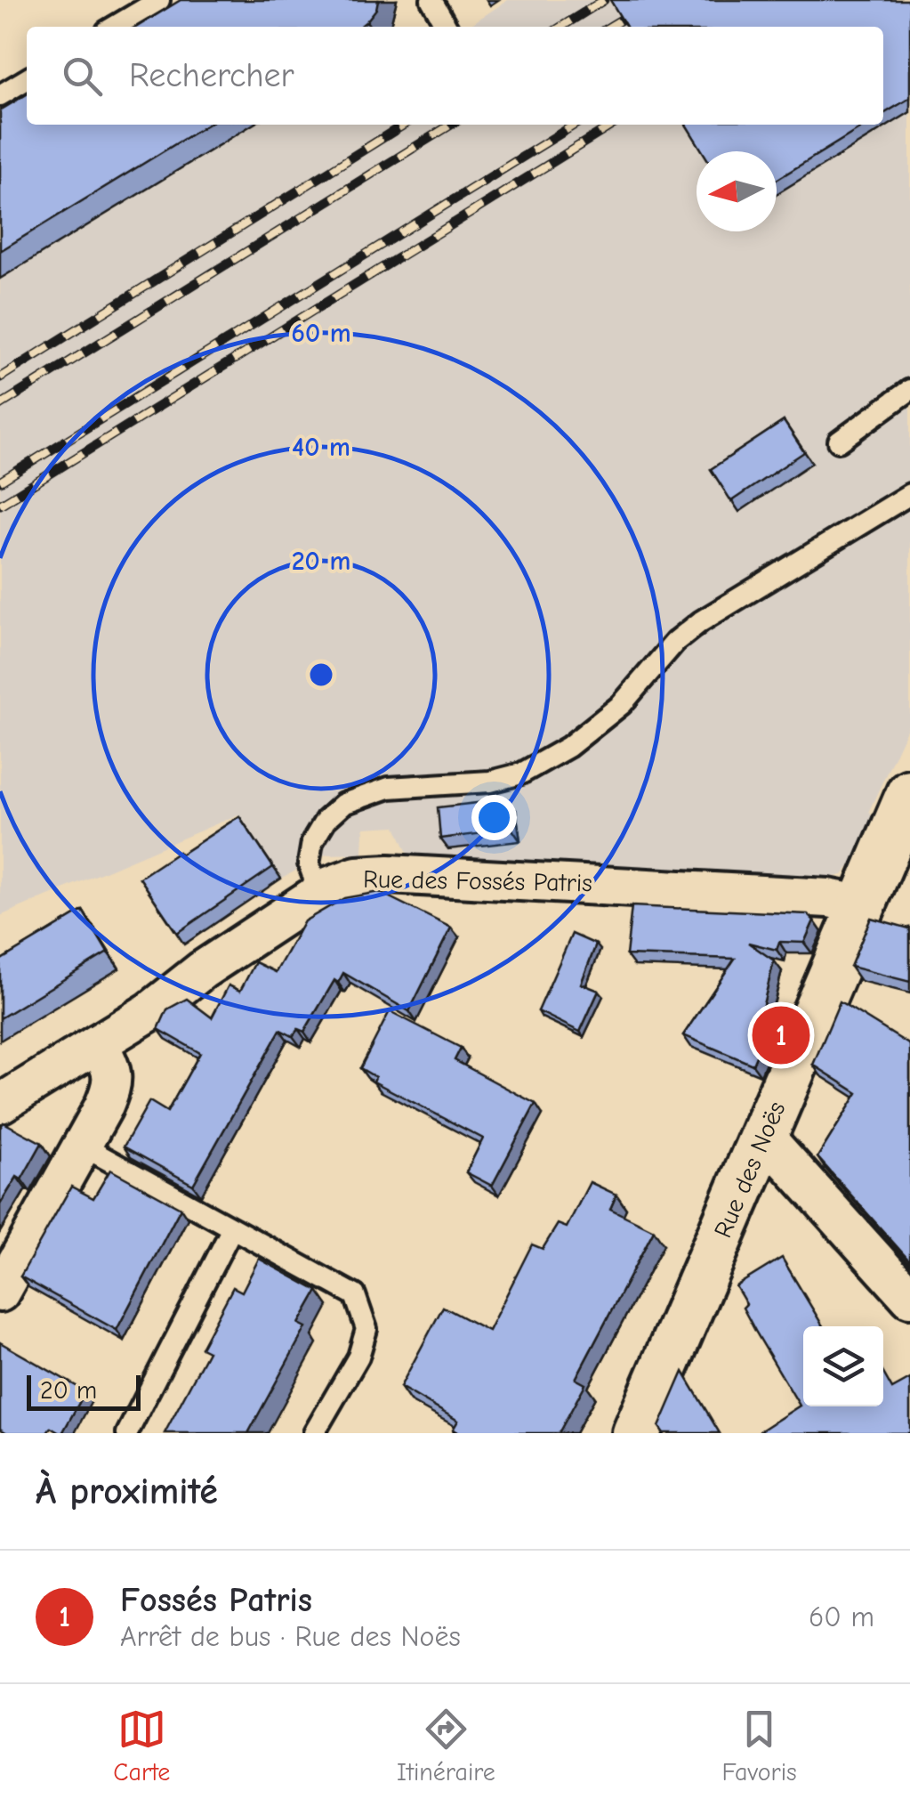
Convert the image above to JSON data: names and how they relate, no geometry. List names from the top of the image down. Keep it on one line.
{"streets":{"street":["Rue des Fossés Patris","Rue des Noës"]},"crossings":[["Rue des Fossés Patris","Rue des Noës"]],"scale_bar":"20 m","north":"left","page":{"search":"Rechercher","pins":"1","scale":"20 m","heading":"À proximité","list":[{"mark":"1","name":"Fossés Patris","note":"Arrêt de bus · Rue des Noës","value":"60 m"}],"nav":["Carte","Itinéraire","Favoris"]},"rings":["60 m","40 m","20 m"]}
